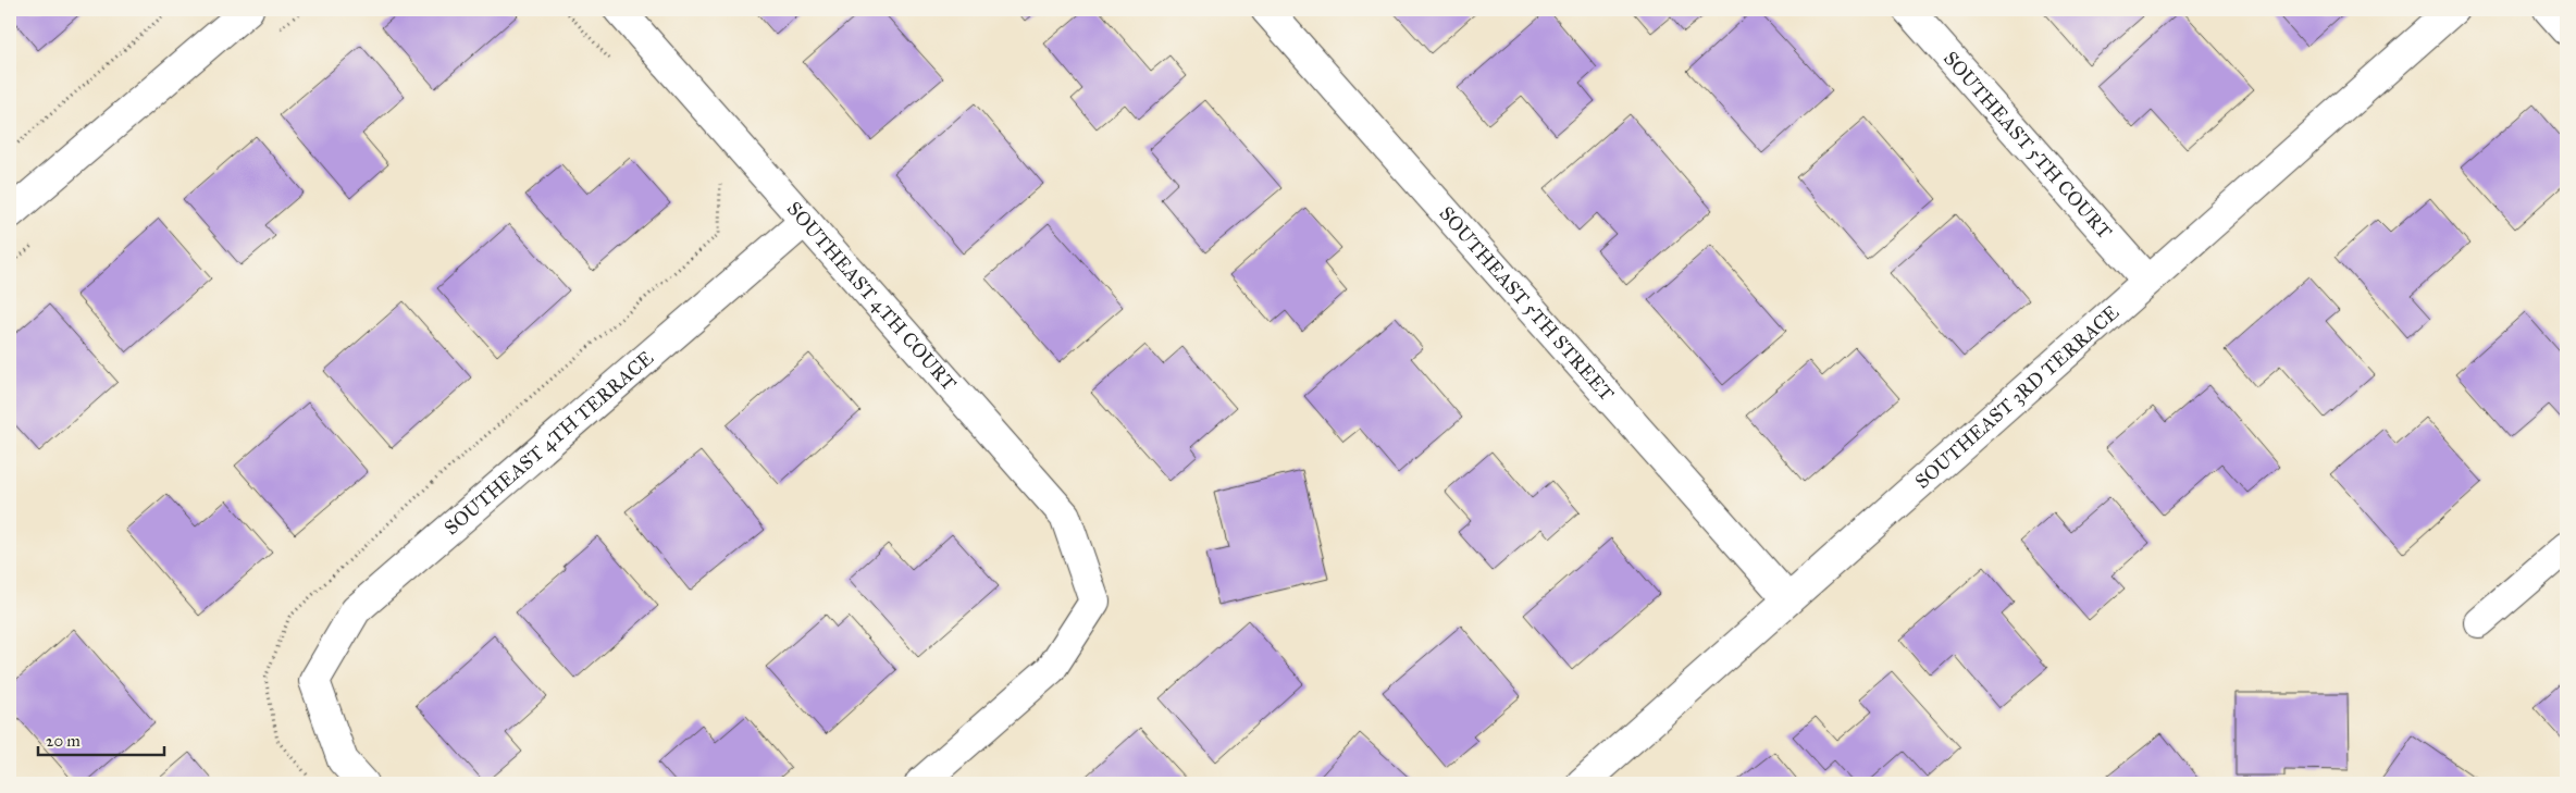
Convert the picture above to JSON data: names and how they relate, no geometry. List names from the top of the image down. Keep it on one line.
{"streets":{"street":["SOUTHEAST 5TH COURT","SOUTHEAST 4TH COURT","SOUTHEAST 5TH STREET","SOUTHEAST 3RD TERRACE","SOUTHEAST 4TH TERRACE"]},"crossings":[["SOUTHEAST 5TH COURT","SOUTHEAST 3RD TERRACE"],["SOUTHEAST 4TH COURT","SOUTHEAST 4TH TERRACE"],["SOUTHEAST 5TH STREET","SOUTHEAST 3RD TERRACE"]],"scale_bar":"20 m"}
